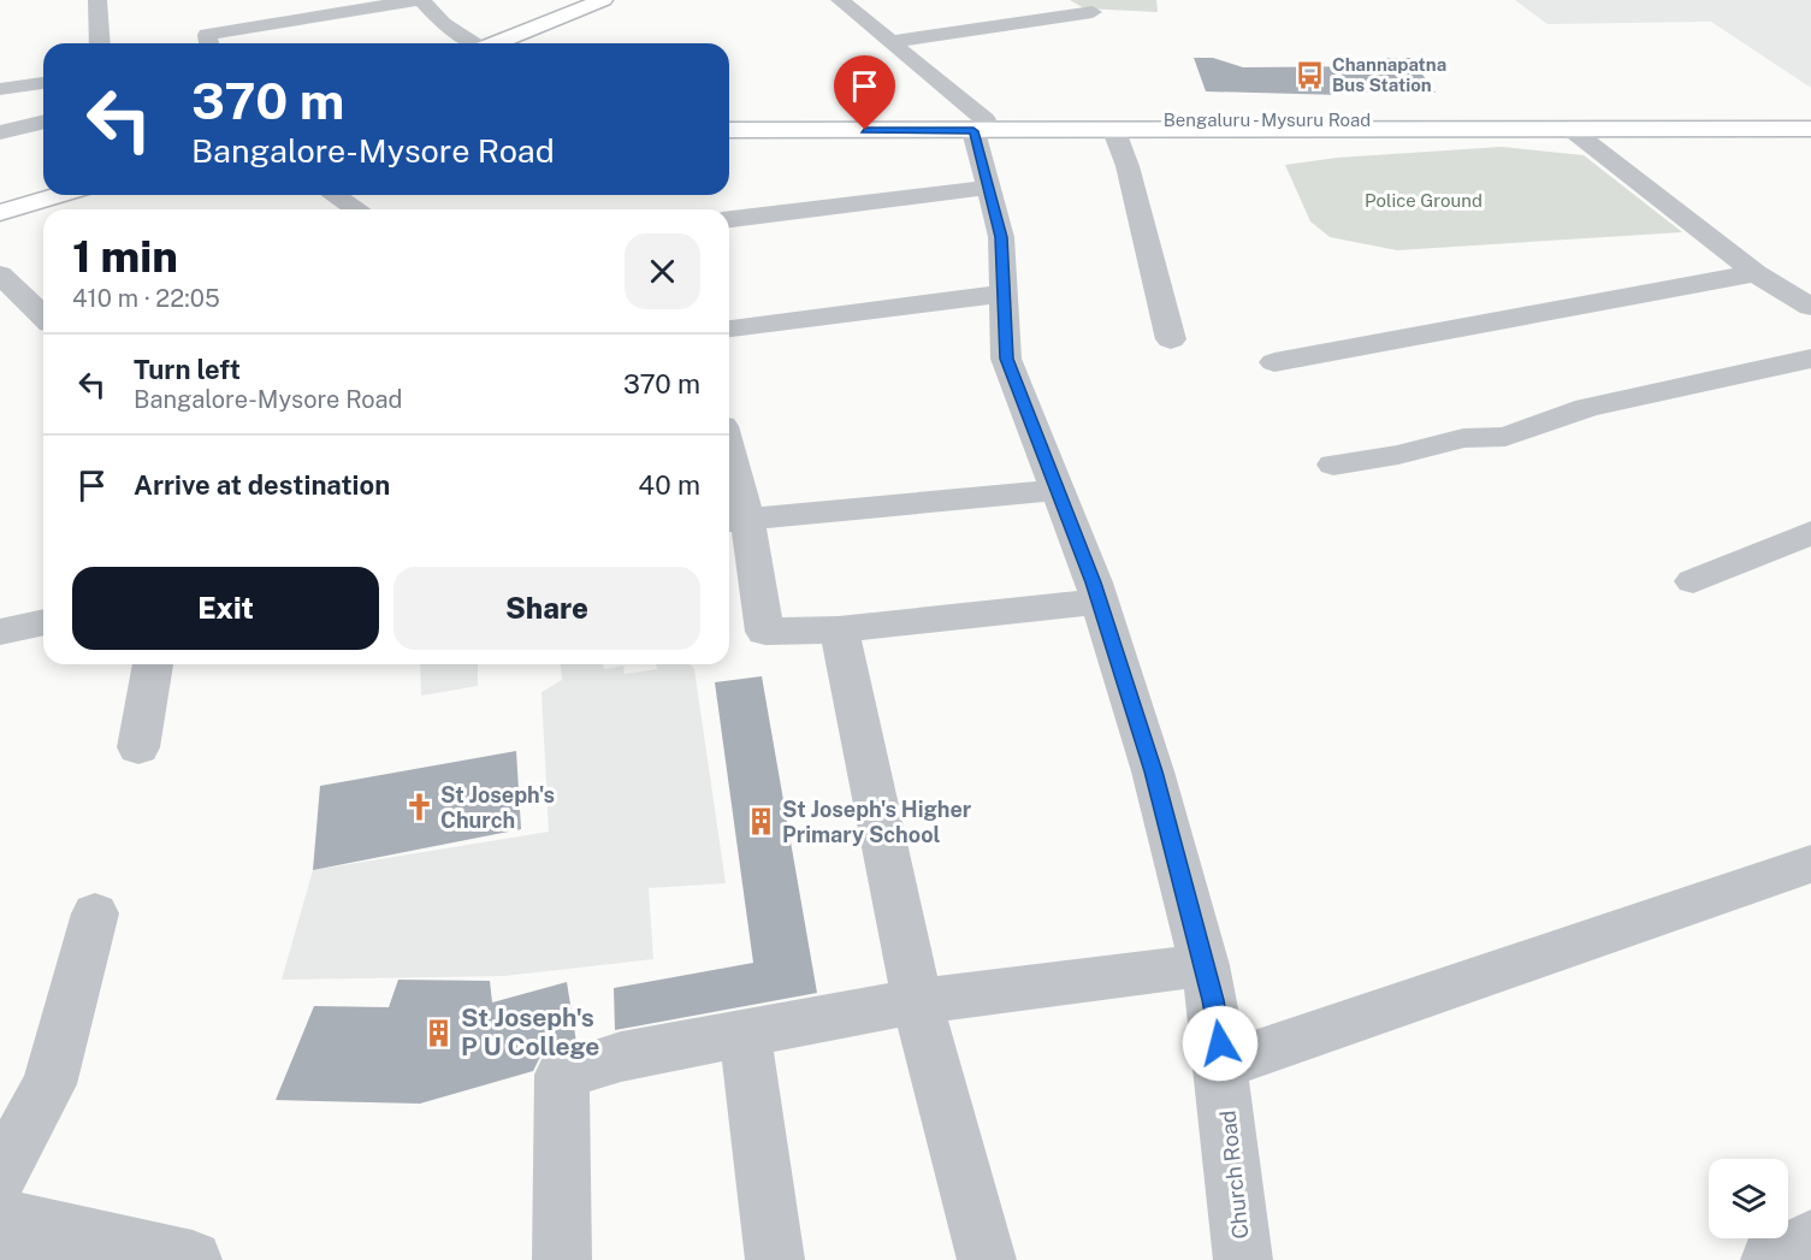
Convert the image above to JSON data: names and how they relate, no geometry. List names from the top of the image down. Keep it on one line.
{"streets":{"main road":["Bengaluru - Mysuru Road"],"street":["Church Road"]},"crossings":[["Bengaluru - Mysuru Road","Church Road"]],"parks":["Police Ground"],"places":{"bus stop":["Channapatna Bus Station"],"church":["St Joseph's Church"],"building":["St Joseph's Higher Primary School","St Joseph's P U College"]},"page":{"turn":["370 m","Bangalore-Mysore Road"],"heading":["1 min","410 m · 22:05"],"list":[{"name":"Turn left","note":"Bangalore-Mysore Road","value":"370 m"},{"name":"Arrive at destination","value":"40 m"}],"buttons":["Exit","Share"]}}
